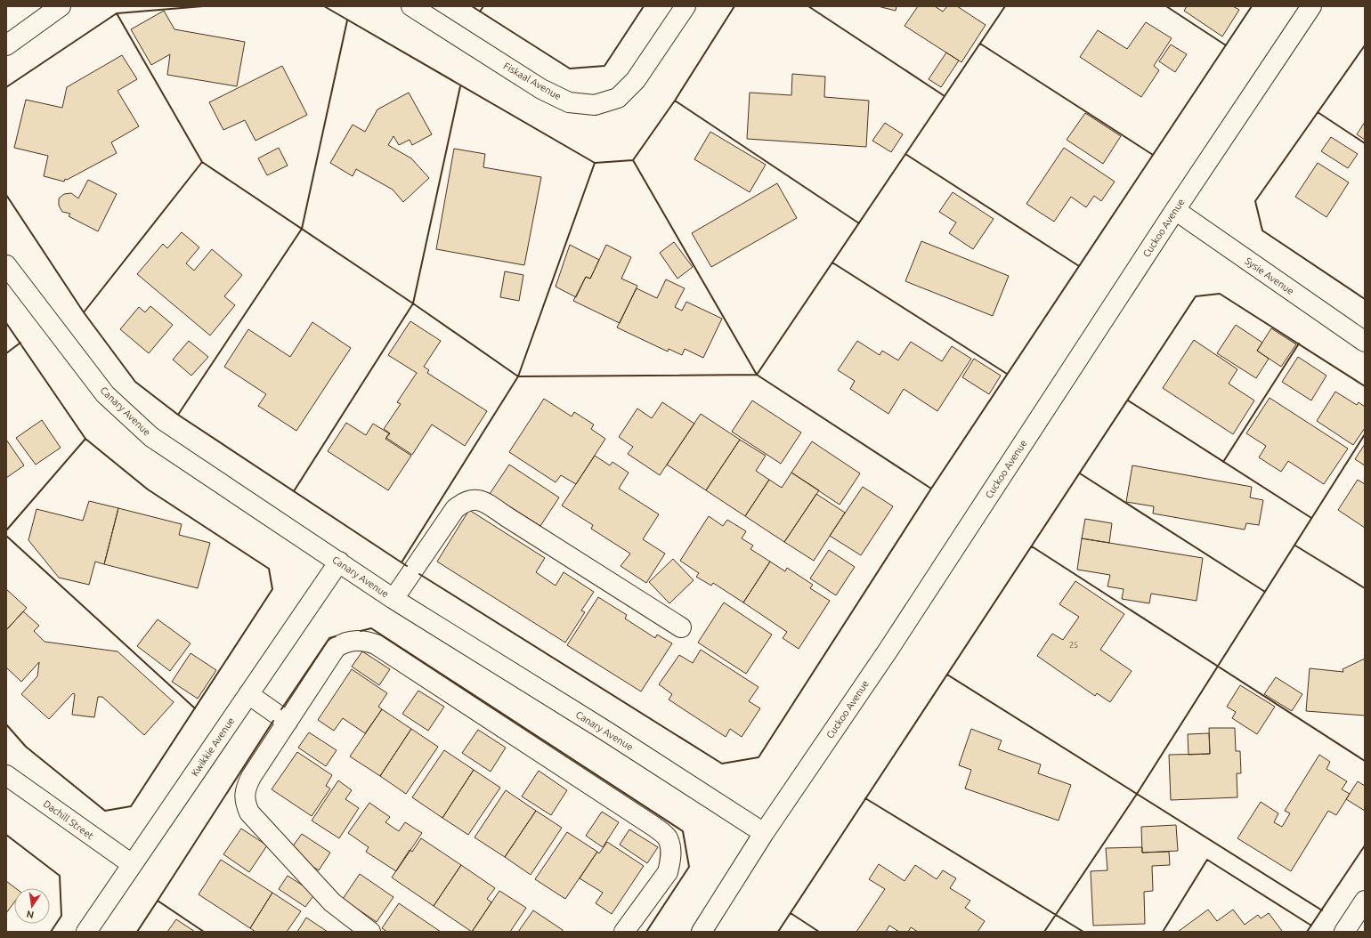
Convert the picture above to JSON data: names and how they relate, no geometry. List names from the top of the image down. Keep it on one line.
{"streets":{"street":["Fiskaal Avenue","Cuckoo Avenue","Sysie Avenue","Canary Avenue","Kwikkie Avenue","Dachill Street"]},"crossings":[["Cuckoo Avenue","Sysie Avenue"],["Cuckoo Avenue","Canary Avenue"],["Canary Avenue","Kwikkie Avenue"],["Kwikkie Avenue","Dachill Street"]],"house_numbers":["25"],"north":"bottom"}
